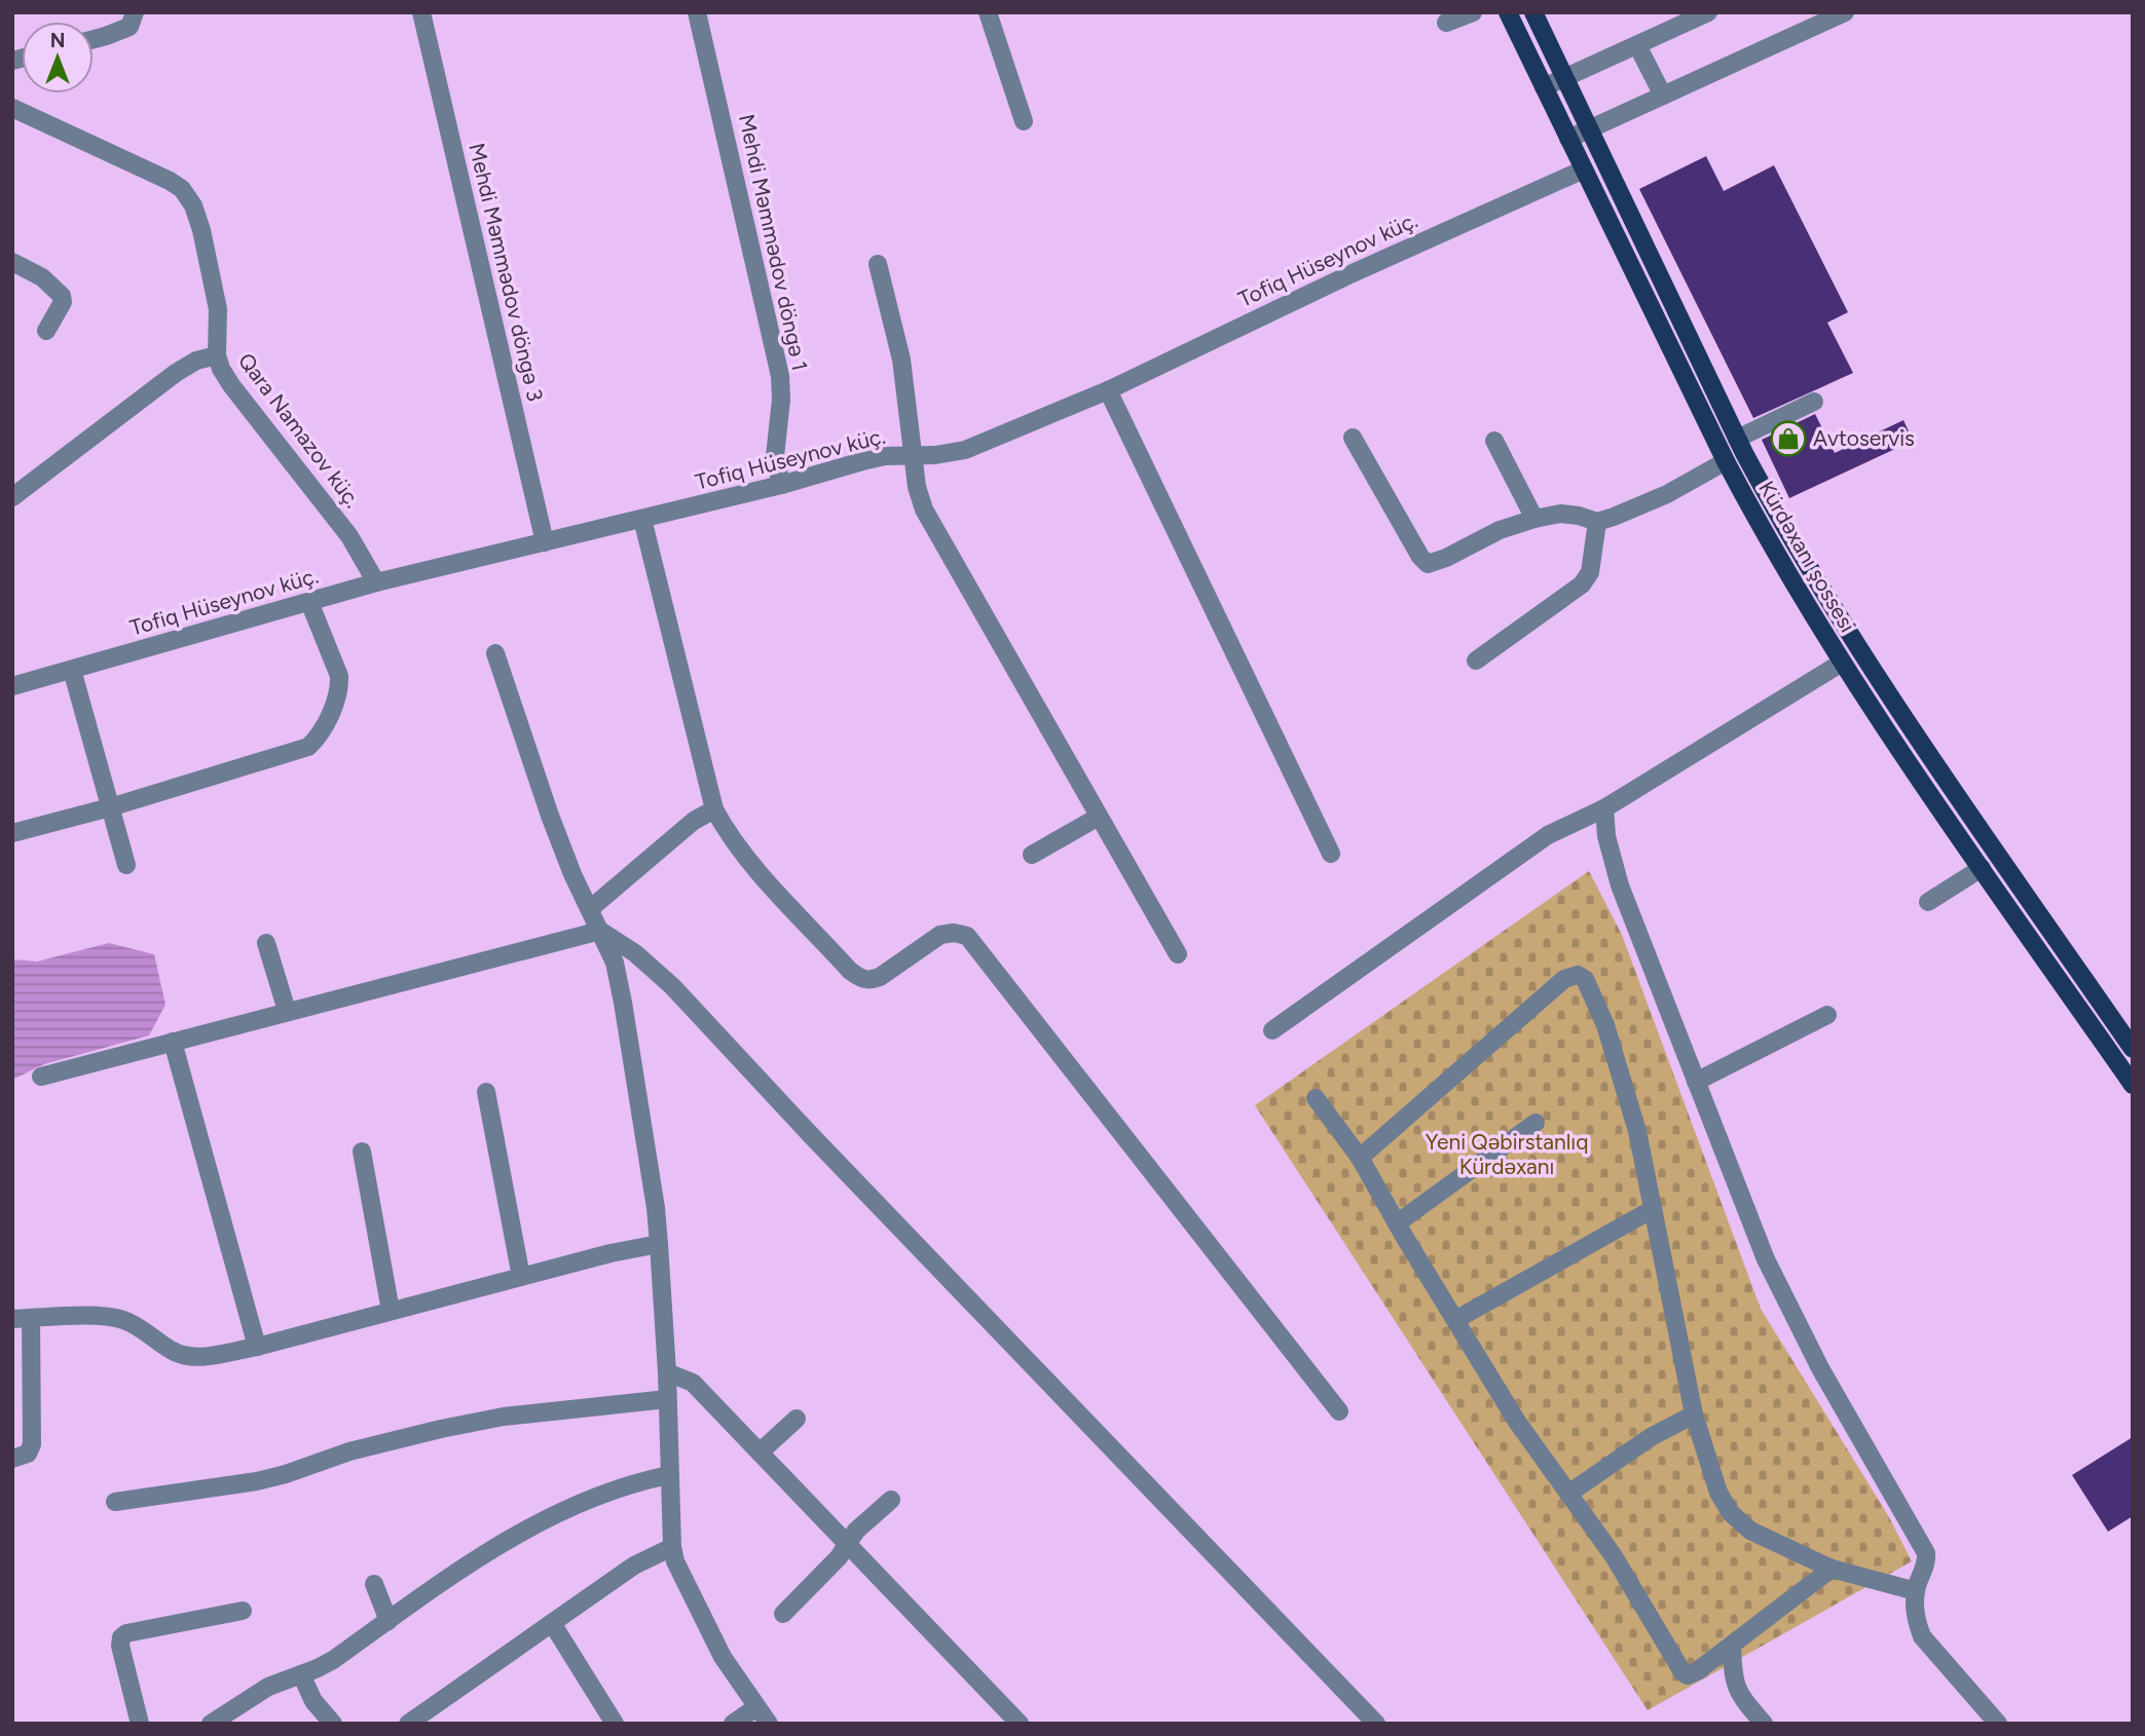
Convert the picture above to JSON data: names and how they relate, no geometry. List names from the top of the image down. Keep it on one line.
{"streets":{"main road":["Kürdəxanı şossesi"],"street":["Mehdi Məmmədov döngə 1","Tofiq Hüseynov küç.","Mehdi Məmmədov döngə 3","Qara Namazov küç."]},"crossings":[["Mehdi Məmmədov döngə 1","Tofiq Hüseynov küç."],["Tofiq Hüseynov küç.","Mehdi Məmmədov döngə 3"],["Tofiq Hüseynov küç.","Qara Namazov küç."],["Tofiq Hüseynov küç.","Kürdəxanı şossesi"]],"parks":["Yeni Qəbirstanlıq Kürdəxanı"],"places":{"shop":["Avtoservis"]},"north":"top"}
